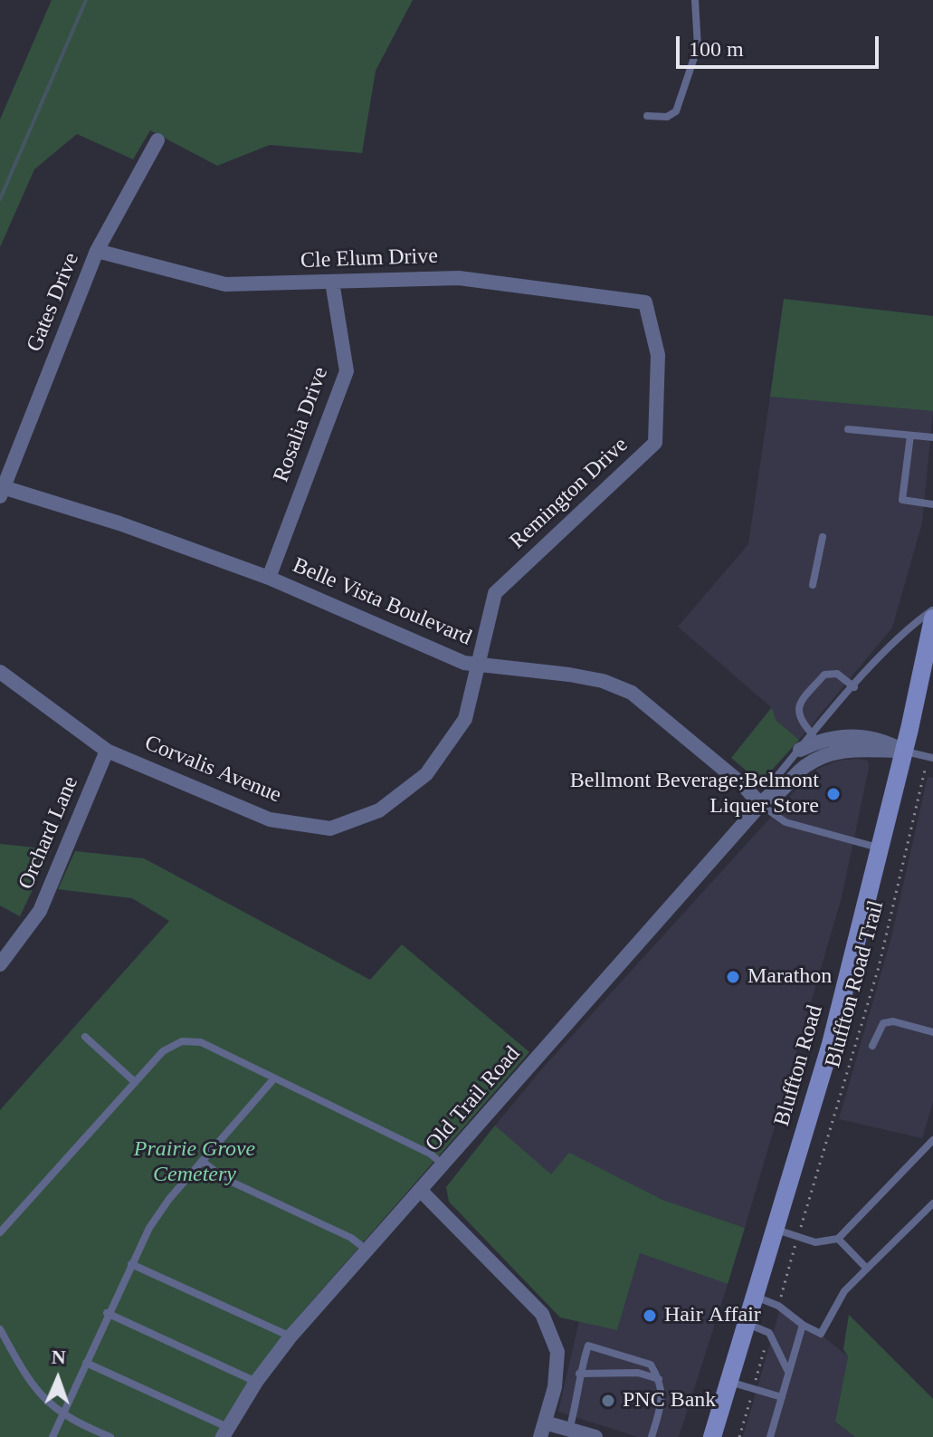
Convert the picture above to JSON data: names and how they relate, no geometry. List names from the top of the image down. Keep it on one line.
{"streets":{"main road":["Bluffton Road"],"street":["Cle Elum Drive","Gates Drive","Rosalia Drive","Remington Drive","Belle Vista Boulevard","Corvalis Avenue","Orchard Lane","Old Trail Road"],"path":["Bluffton Road Trail"]},"crossings":[["Cle Elum Drive","Gates Drive"],["Cle Elum Drive","Rosalia Drive"],["Cle Elum Drive","Remington Drive"],["Gates Drive","Belle Vista Boulevard"],["Rosalia Drive","Belle Vista Boulevard"],["Remington Drive","Belle Vista Boulevard"],["Remington Drive","Corvalis Avenue"],["Belle Vista Boulevard","Corvalis Avenue"],["Belle Vista Boulevard","Old Trail Road"],["Corvalis Avenue","Orchard Lane"],["Bluffton Road","Old Trail Road"]],"parks":["Prairie Grove Cemetery"],"places":["Bellmont Beverage;Belmont Liquer Store","Marathon","Hair Affair","PNC Bank"],"scale_bar":"100 m","north":"top"}
